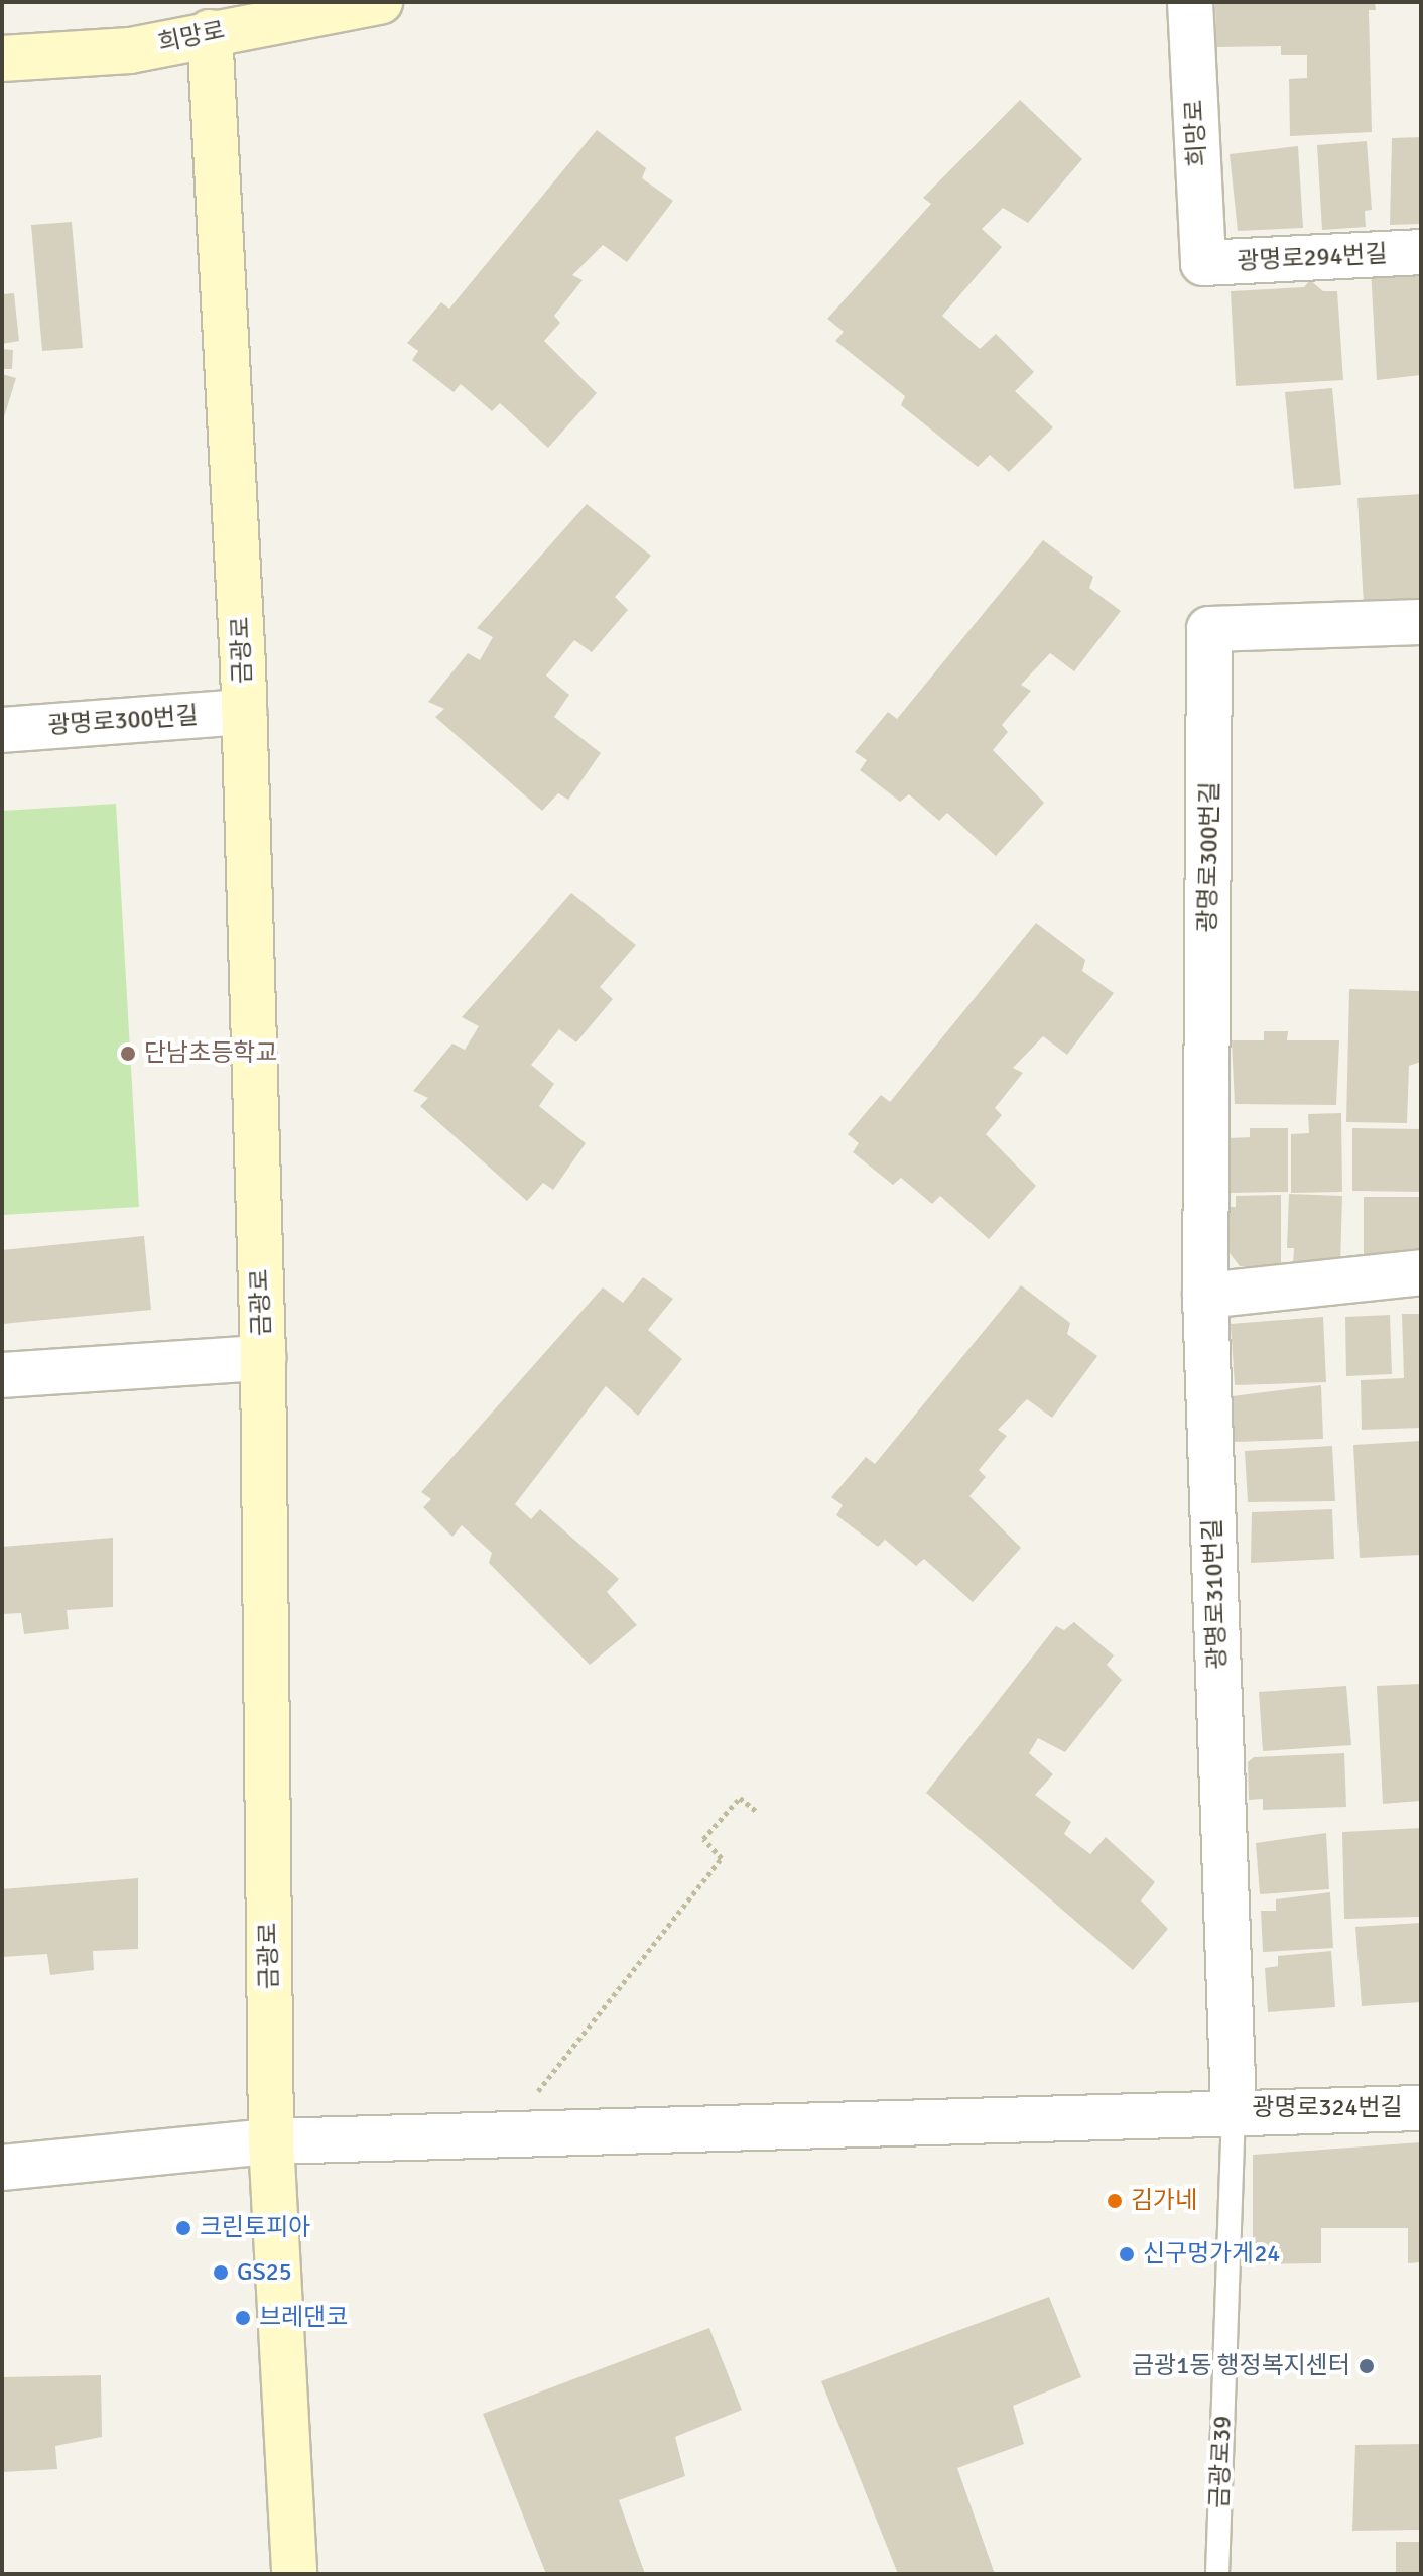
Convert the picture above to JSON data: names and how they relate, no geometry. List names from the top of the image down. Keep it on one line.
{"streets":{"street":["희망로","광명로294번길","금광로","광명로300번길","광명로310번길","광명로324번길"],"lane":["금광로39"]},"crossings":[["희망로","광명로294번길"],["희망로","금광로"],["금광로","광명로300번길"],["금광로","광명로324번길"],["광명로300번길","광명로310번길"],["광명로310번길","광명로324번길"],["광명로310번길","금광로39"],["광명로324번길","금광로39"]],"places":["단남초등학교","김가네","크린토피아","신구멍가게24","GS25","브레댄코","금광1동 행정복지센터"]}
